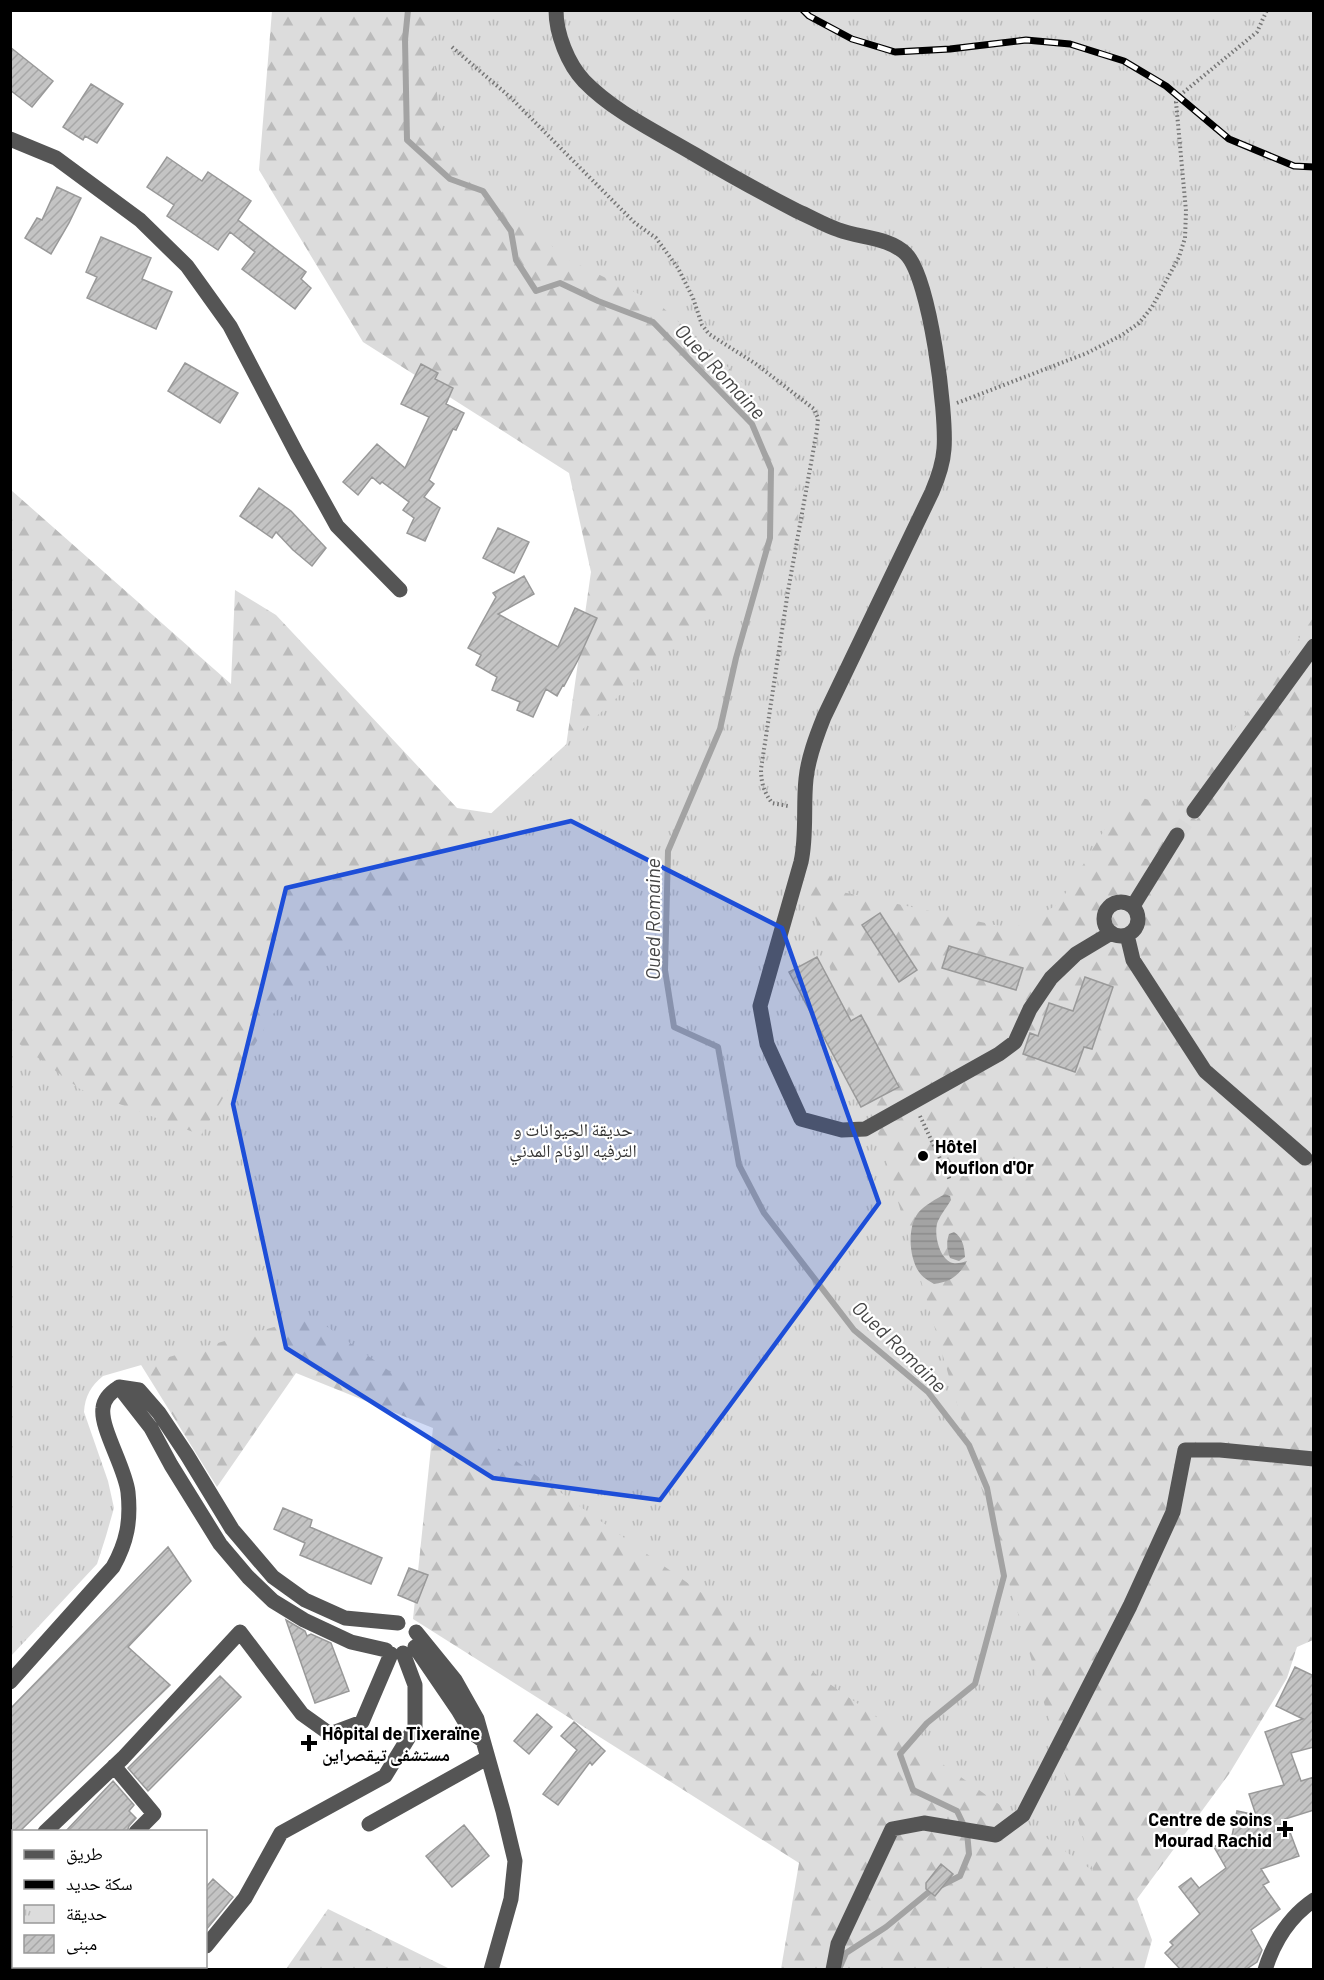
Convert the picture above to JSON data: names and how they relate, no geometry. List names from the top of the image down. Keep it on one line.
{"water":["Oued Romaine"],"parks":["حديقة الحيوانات و الترفيه الوئام المدني"],"places":{"other":["Hôtel Mouflon d'Or"],"health":["Hôpital de Tixeraïne مستشفى تيقصراين","Centre de soins Mourad Rachid"]},"legend":["طريق","سكة حديد","حديقة","مبنى"]}
